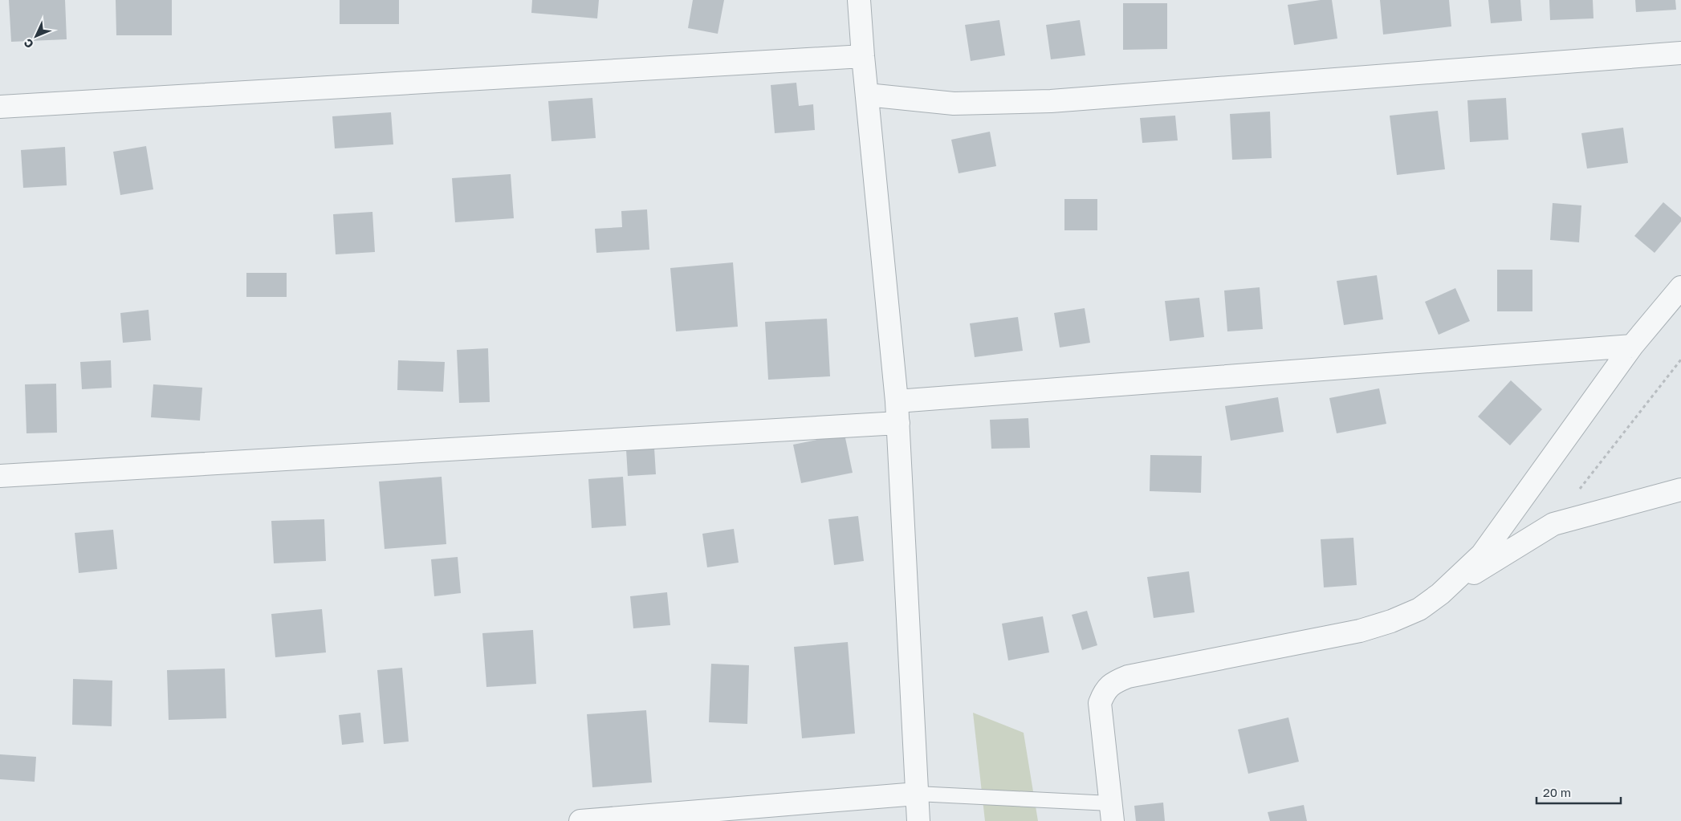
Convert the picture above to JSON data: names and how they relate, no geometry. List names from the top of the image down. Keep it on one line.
{"scale_bar":"20 m","north":"bottom left"}
